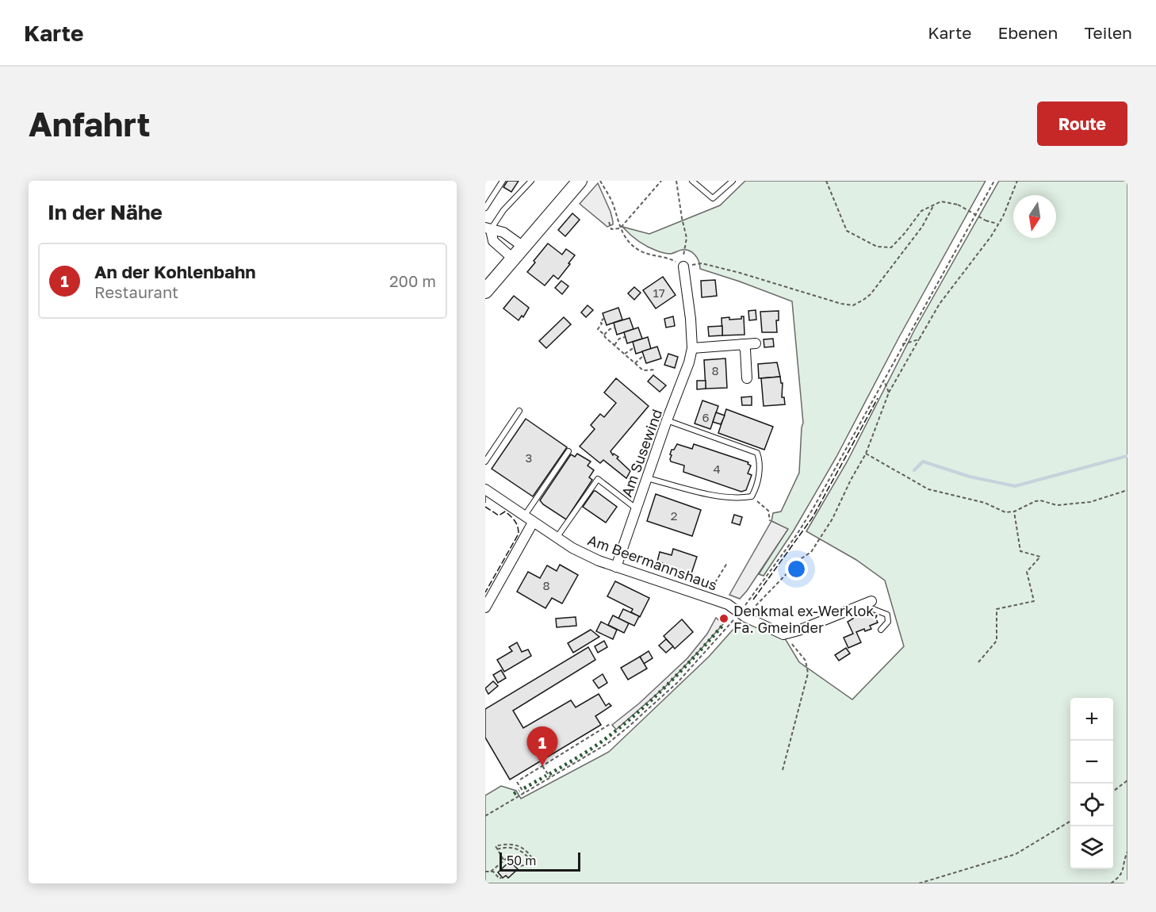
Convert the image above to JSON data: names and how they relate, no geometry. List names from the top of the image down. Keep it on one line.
{"streets":{"street":["Am Susewind","Am Beermannshaus"]},"crossings":[["Am Susewind","Am Beermannshaus"]],"places":["Denkmal ex-Werklok, Fa. Gmeinder"],"house_numbers":["17","8","6","3","4","2","8"],"scale_bar":"50 m","north":"bottom","page":{"header":"Karte","nav":["Karte","Ebenen","Teilen"],"buttons":"Route","title":"Anfahrt","heading":"In der Nähe","list":[{"mark":"1","name":"An der Kohlenbahn","note":"Restaurant","value":"200 m"}],"map_buttons":["+","−"],"pins":"1","scale":"50 m"}}
